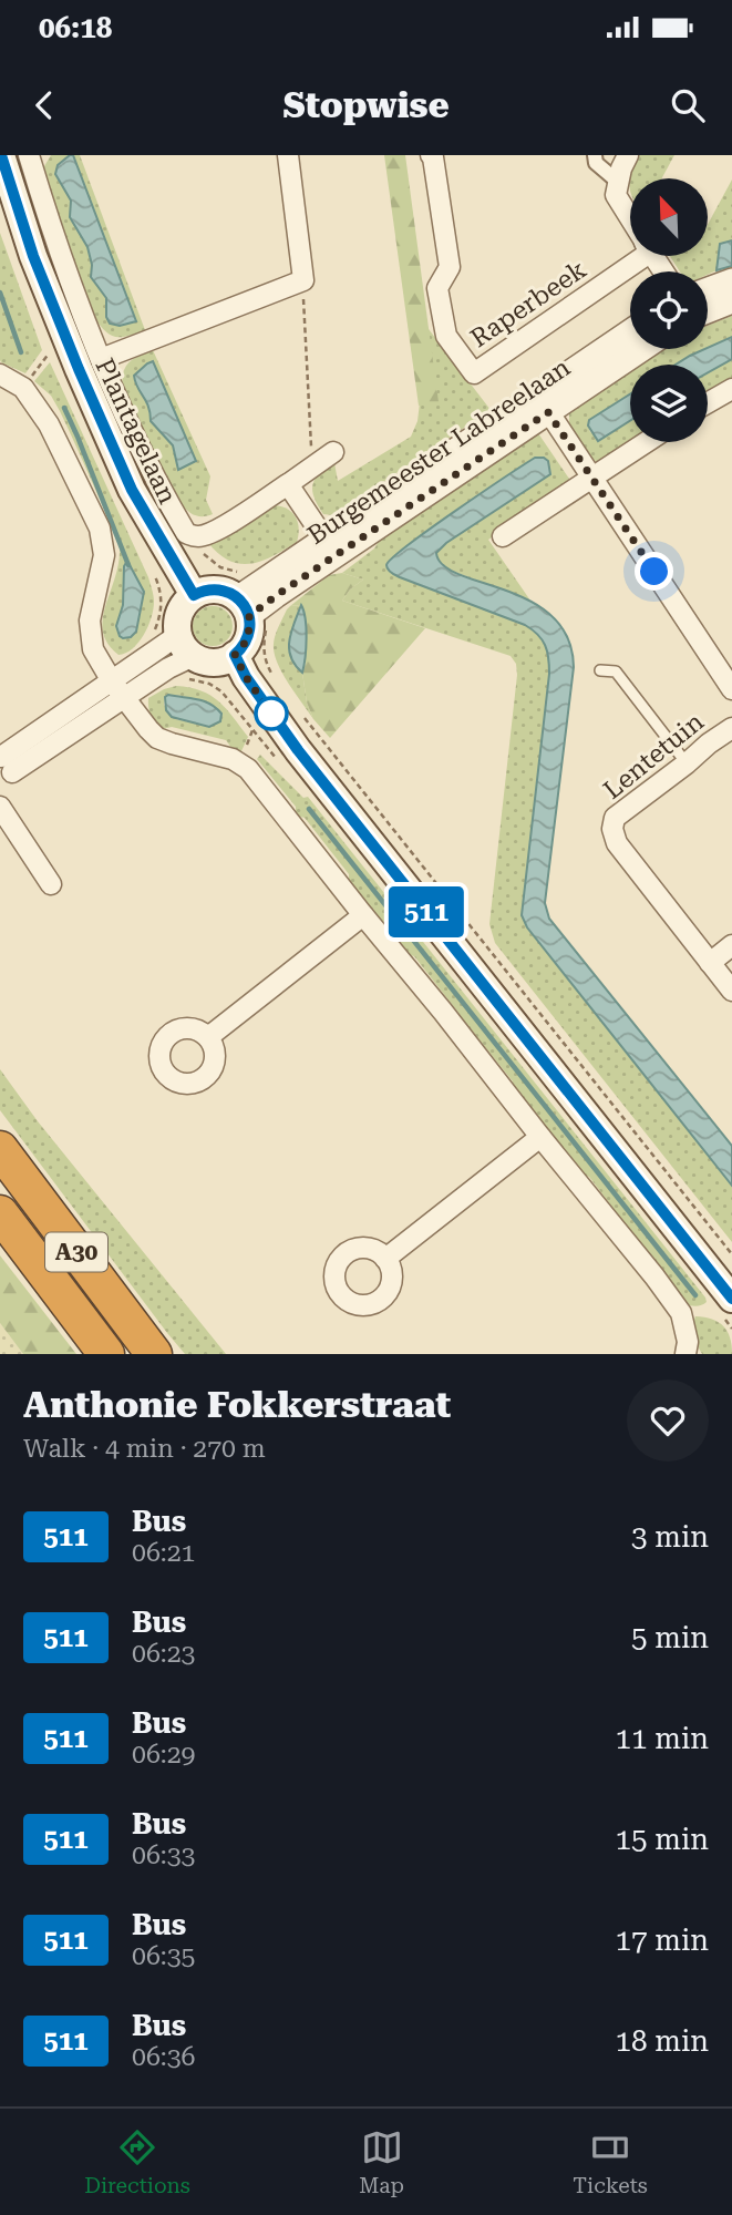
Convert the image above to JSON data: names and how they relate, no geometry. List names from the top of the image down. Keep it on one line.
{"streets":{"highway":["A30"],"main road":["Plantagelaan"],"street":["Raperbeek","Burgemeester Labreelaan","Lentetuin"]},"crossings":[["Plantagelaan","Burgemeester Labreelaan"]],"lines":["bus line 511"],"north":"top left","page":{"status":"06:18","header":"Stopwise","on_map":"511","heading":["Anthonie Fokkerstraat","Walk · 4 min · 270 m"],"list":[{"mark":"511","name":"Bus","note":"06:21","value":"3 min"},{"mark":"511","name":"Bus","note":"06:23","value":"5 min"},{"mark":"511","name":"Bus","note":"06:29","value":"11 min"},{"mark":"511","name":"Bus","note":"06:33","value":"15 min"},{"mark":"511","name":"Bus","note":"06:35","value":"17 min"},{"mark":"511","name":"Bus","note":"06:36","value":"18 min"}],"tabs":["Directions","Map","Tickets"]}}
